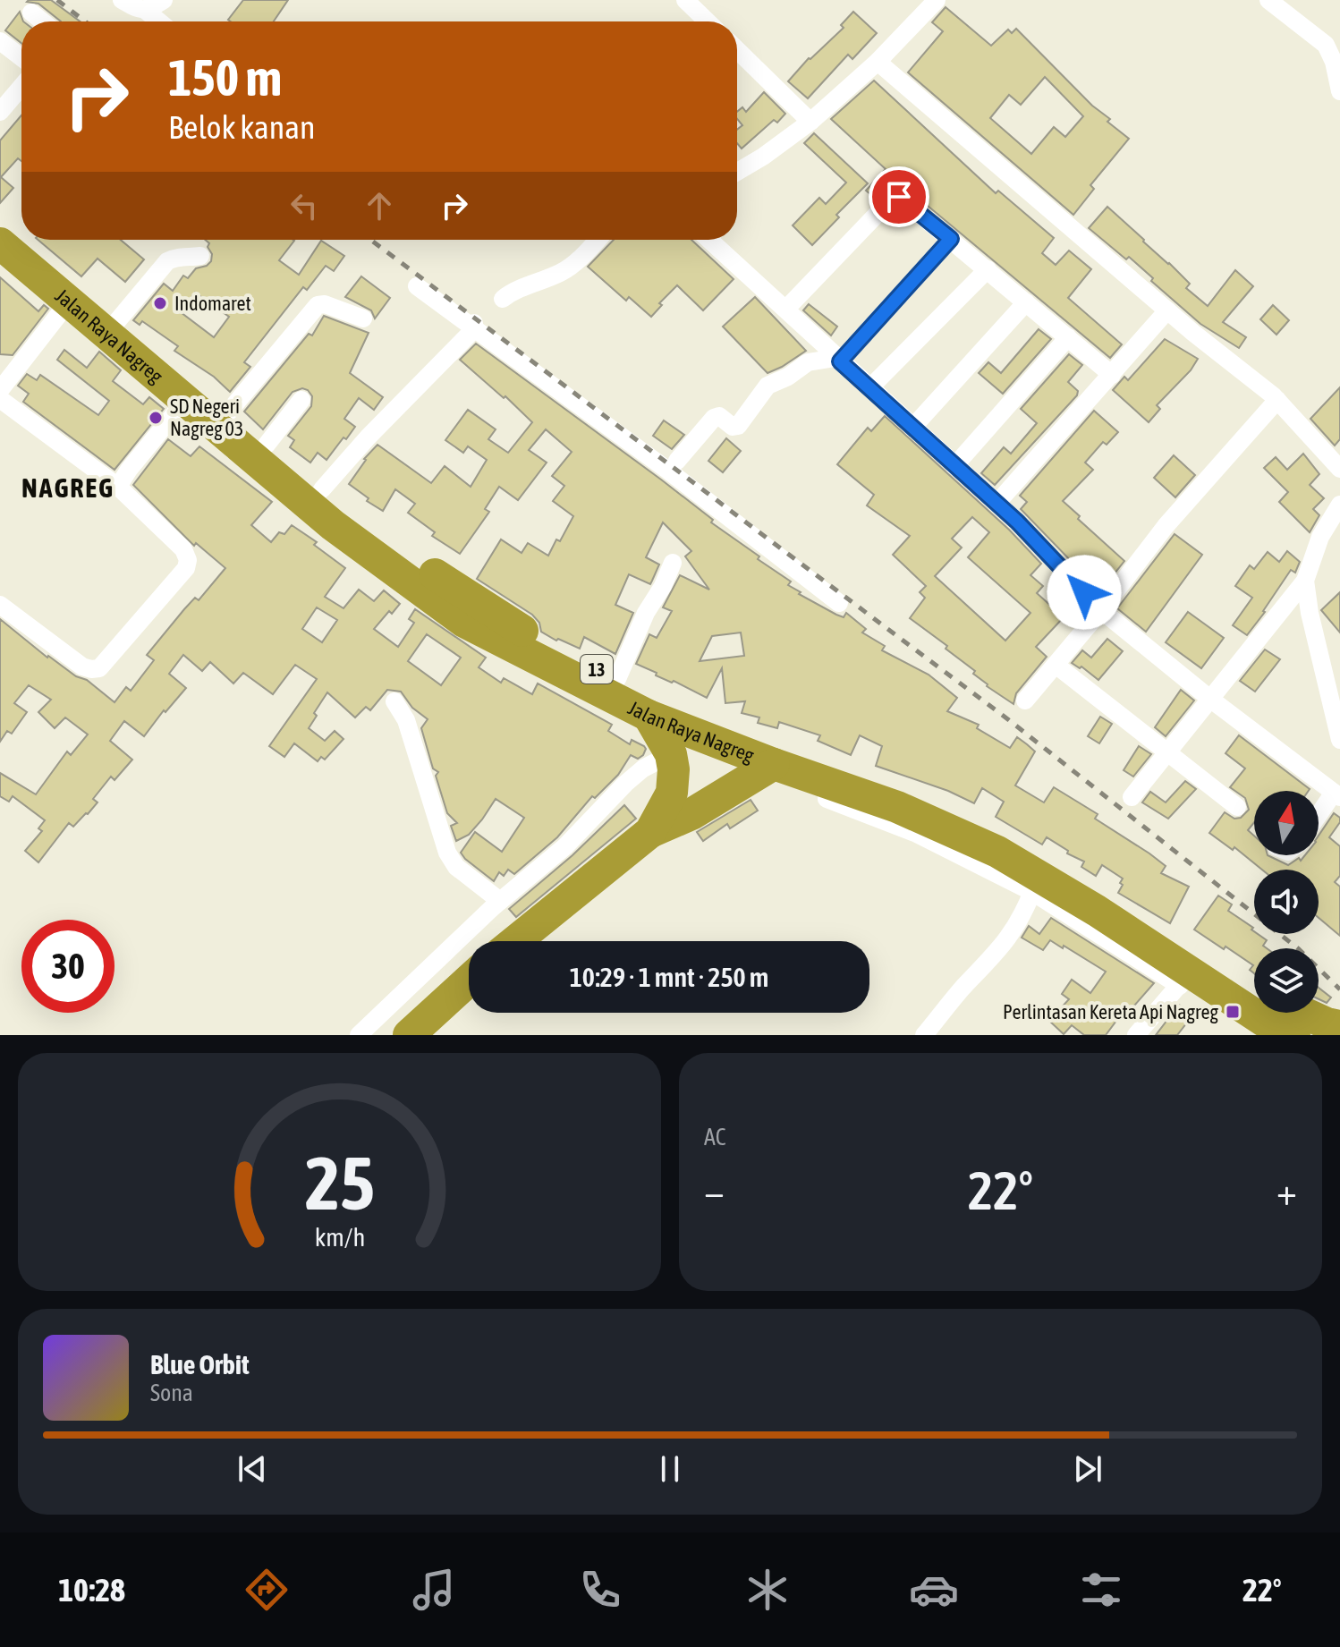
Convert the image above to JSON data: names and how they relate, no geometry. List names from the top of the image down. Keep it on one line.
{"streets":{"highway":["Jalan Raya Nagreg","13"]},"districts":["NAGREG"],"places":{"other":["Indomaret","SD Negeri Nagreg 03"],"transit":["Perlintasan Kereta Api Nagreg"]},"north":"top","page":{"turn":["150 m","Belok kanan"],"limit":"30","trip":"10:29 · 1 mnt · 250 m","tile":"AC","heat":["−","22°","+"],"song":["Blue Orbit","Sona"],"tabs":["10:28","22°"],"gauge":["25","km/h"]}}
